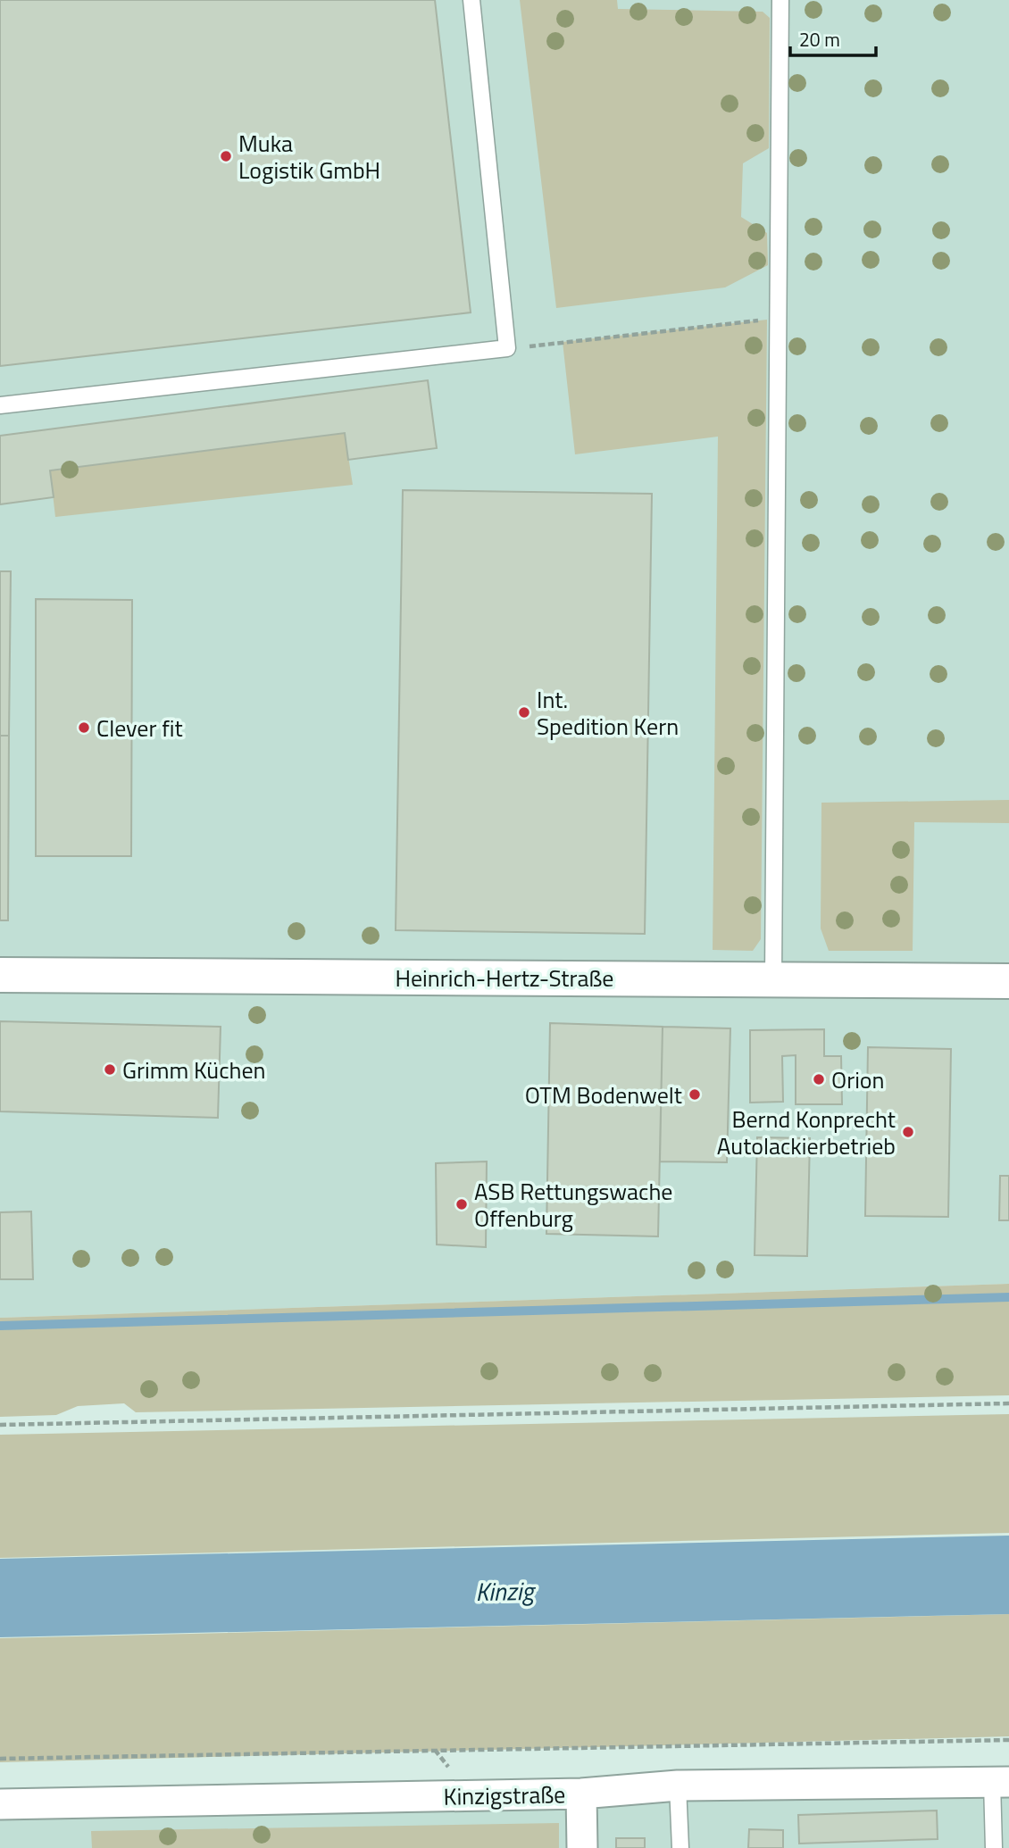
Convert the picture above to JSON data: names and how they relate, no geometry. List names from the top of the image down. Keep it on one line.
{"streets":{"street":["Heinrich-Hertz-Straße","Kinzigstraße"]},"water":["Kinzig"],"places":["Muka Logistik GmbH","Int. Spedition Kern","Clever fit","Grimm Küchen","Orion","OTM Bodenwelt","Bernd Konprecht Autolackierbetrieb","ASB Rettungswache Offenburg"],"scale_bar":"20 m"}
